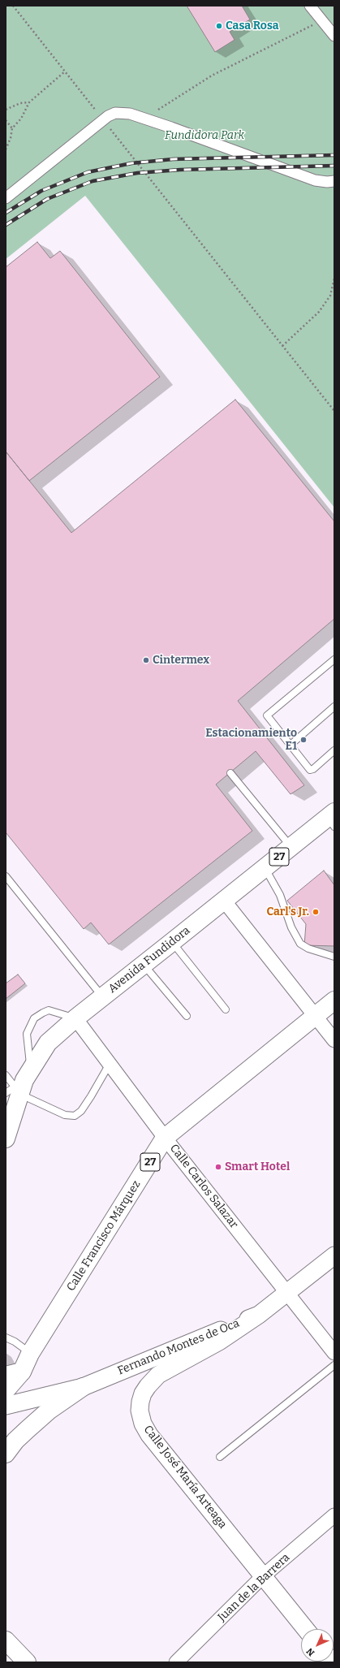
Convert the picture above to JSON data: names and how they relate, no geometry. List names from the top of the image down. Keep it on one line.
{"streets":{"main road":["27","Avenida Fundidora","Calle Francisco Márquez"],"street":["Calle Carlos Salazar","Fernando Montes de Oca","Calle José María Arteaga","Juan de la Barrera"]},"crossings":[["27","Calle Francisco Márquez"],["Avenida Fundidora","Calle Carlos Salazar"],["Calle Carlos Salazar","Calle Francisco Márquez"],["Calle Carlos Salazar","Fernando Montes de Oca"],["Fernando Montes de Oca","Calle José María Arteaga"],["Calle José María Arteaga","Juan de la Barrera"]],"parks":["Fundidora Park"],"places":["Casa Rosa","Cintermex","Estacionamiento E1","Carl's Jr.","Smart Hotel"],"north":"bottom left"}
